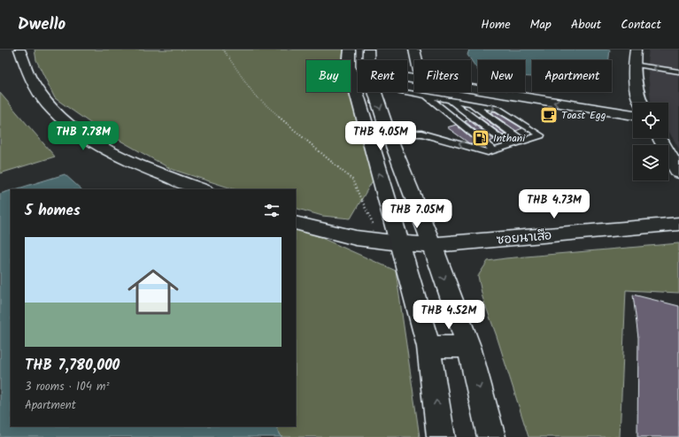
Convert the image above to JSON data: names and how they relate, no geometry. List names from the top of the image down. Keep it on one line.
{"streets":{"street":["ซอยนาเสือ"]},"places":{"cafe":["Toast Egg"],"fuel station":["Inthani"]},"page":{"header":"Dwello","nav":["Home","Map","About","Contact"],"chip":["Buy","Rent","Filters","New","Apartment"],"price":["THB 7.78M","THB 4.05M","THB 4.73M","THB 7.05M","THB 4.52M"],"heading":"5 homes","list":[{"name":"THB 7,780,000","note":"3 rooms · 104 m² · Apartment"}]}}
